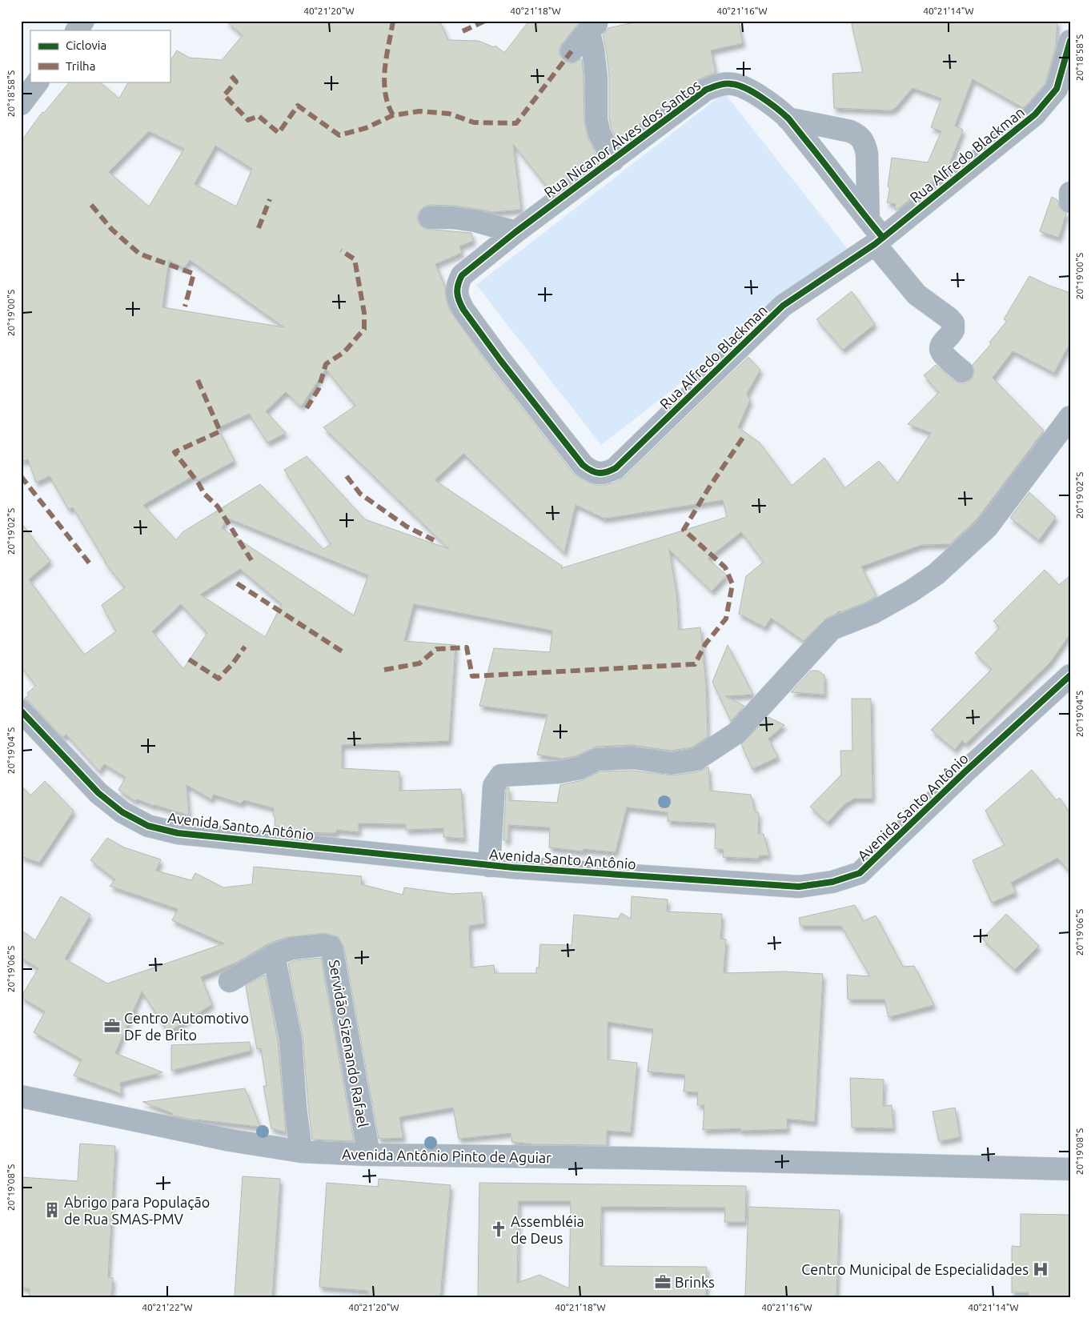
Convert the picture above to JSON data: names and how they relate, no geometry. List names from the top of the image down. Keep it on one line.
{"streets":{"street":["Rua Nicanor Alves dos Santos","Rua Alfredo Blackman","Avenida Santo Antônio","Servidão Sizenando Rafael","Avenida Antônio Pinto de Aguiar"]},"crossings":[["Rua Nicanor Alves dos Santos","Rua Alfredo Blackman"],["Servidão Sizenando Rafael","Avenida Antônio Pinto de Aguiar"]],"places":{"office":["Centro Automotivo DF de Brito","Brinks"],"building":["Abrigo para População de Rua SMAS-PMV"],"church":["Assembléia de Deus"],"hospital":["Centro Municipal de Especialidades"]},"legend":["Ciclovia","Trilha"],"coordinates":["40°21'20\"W","40°21'18\"W","40°21'16\"W","40°21'14\"W","20°18'58\"S","20°19'00\"S","20°19'02\"S","20°19'04\"S","20°19'06\"S","20°19'08\"S","40°21'22\"W"]}
